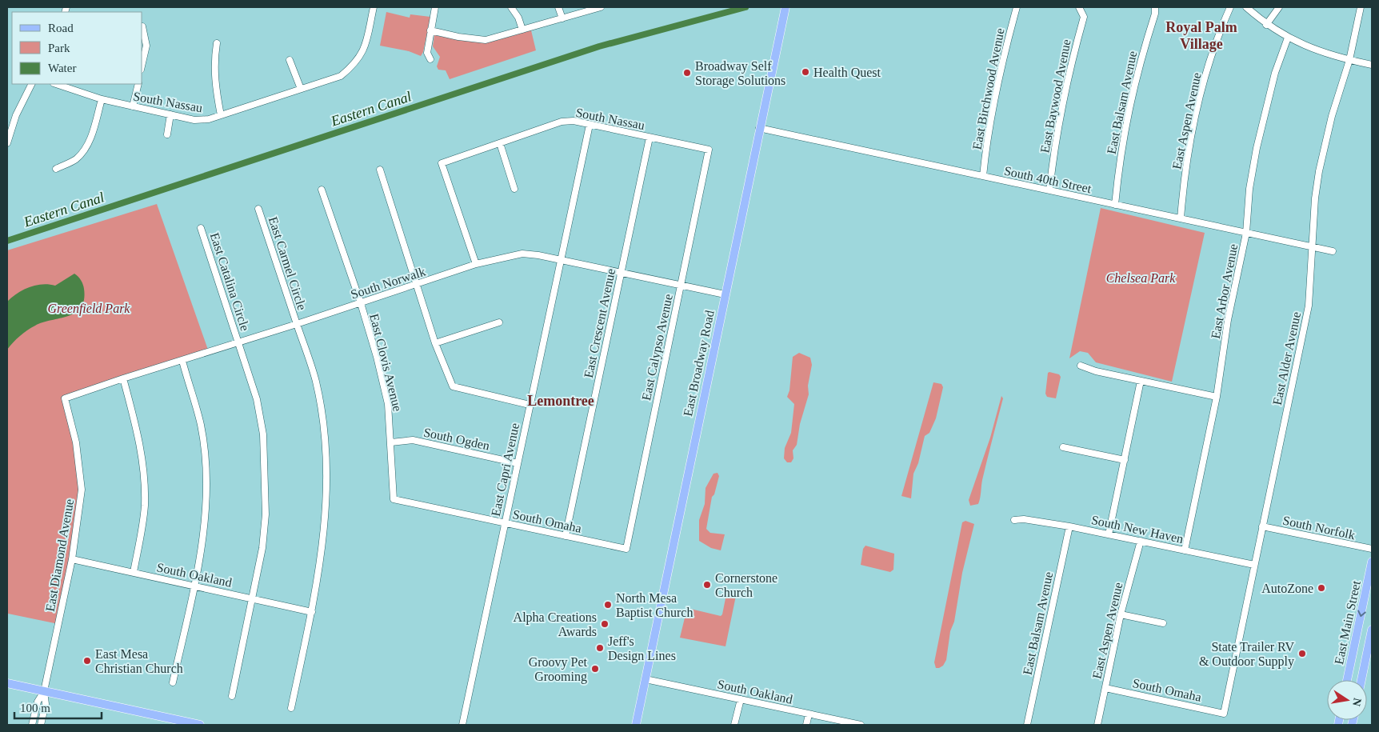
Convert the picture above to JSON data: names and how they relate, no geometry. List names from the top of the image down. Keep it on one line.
{"streets":{"main road":["East Broadway Road","East Main Street"],"street":["East Birchwood Avenue","East Baywood Avenue","South Nassau","East Balsam Avenue","East Aspen Avenue","South 40th Street","East Carmel Circle","East Catalina Circle","South Norwalk","East Arbor Avenue","East Crescent Avenue","East Calypso Avenue","East Alder Avenue","East Clovis Avenue","South Ogden","East Capri Avenue","South Omaha","South Norfolk","South New Haven","East Diamond Avenue","South Oakland"]},"crossings":[["East Birchwood Avenue","South 40th Street"],["East Baywood Avenue","South 40th Street"],["South Nassau","South Norwalk"],["South Nassau","East Crescent Avenue"],["South Nassau","East Calypso Avenue"],["South Nassau","East Capri Avenue"],["East Balsam Avenue","South 40th Street"],["East Balsam Avenue","South New Haven"],["East Aspen Avenue","South 40th Street"],["East Aspen Avenue","South Omaha"],["East Aspen Avenue","South New Haven"],["South 40th Street","East Arbor Avenue"],["South 40th Street","East Alder Avenue"],["South 40th Street","East Broadway Road"],["East Carmel Circle","South Norwalk"],["East Carmel Circle","South Oakland"],["East Catalina Circle","South Norwalk"],["East Catalina Circle","South Oakland"],["South Norwalk","East Crescent Avenue"],["South Norwalk","East Calypso Avenue"],["South Norwalk","East Clovis Avenue"],["South Norwalk","East Broadway Road"],["South Norwalk","East Capri Avenue"],["South Norwalk","East Diamond Avenue"],["East Arbor Avenue","South New Haven"],["East Crescent Avenue","South Omaha"],["East Calypso Avenue","South Omaha"],["East Alder Avenue","South Omaha"],["East Alder Avenue","South Norfolk"],["East Alder Avenue","South New Haven"],["East Clovis Avenue","South Ogden"],["East Clovis Avenue","South Omaha"],["East Broadway Road","South Oakland"],["South Ogden","East Capri Avenue"],["East Capri Avenue","South Omaha"],["East Diamond Avenue","South Oakland"]],"districts":["Royal Palm Village","Lemontree"],"water":["Eastern Canal"],"parks":["Chelsea Park","Greenfield Park"],"places":["Health Quest","Broadway Self Storage Solutions","Cornerstone Church","AutoZone","North Mesa Baptist Church","Alpha Creations Awards","Jeff's Design Lines","State Trailer RV & Outdoor Supply","East Mesa Christian Church","Groovy Pet Grooming"],"legend":["Road","Park","Water"],"scale_bar":"100 m","north":"right"}
